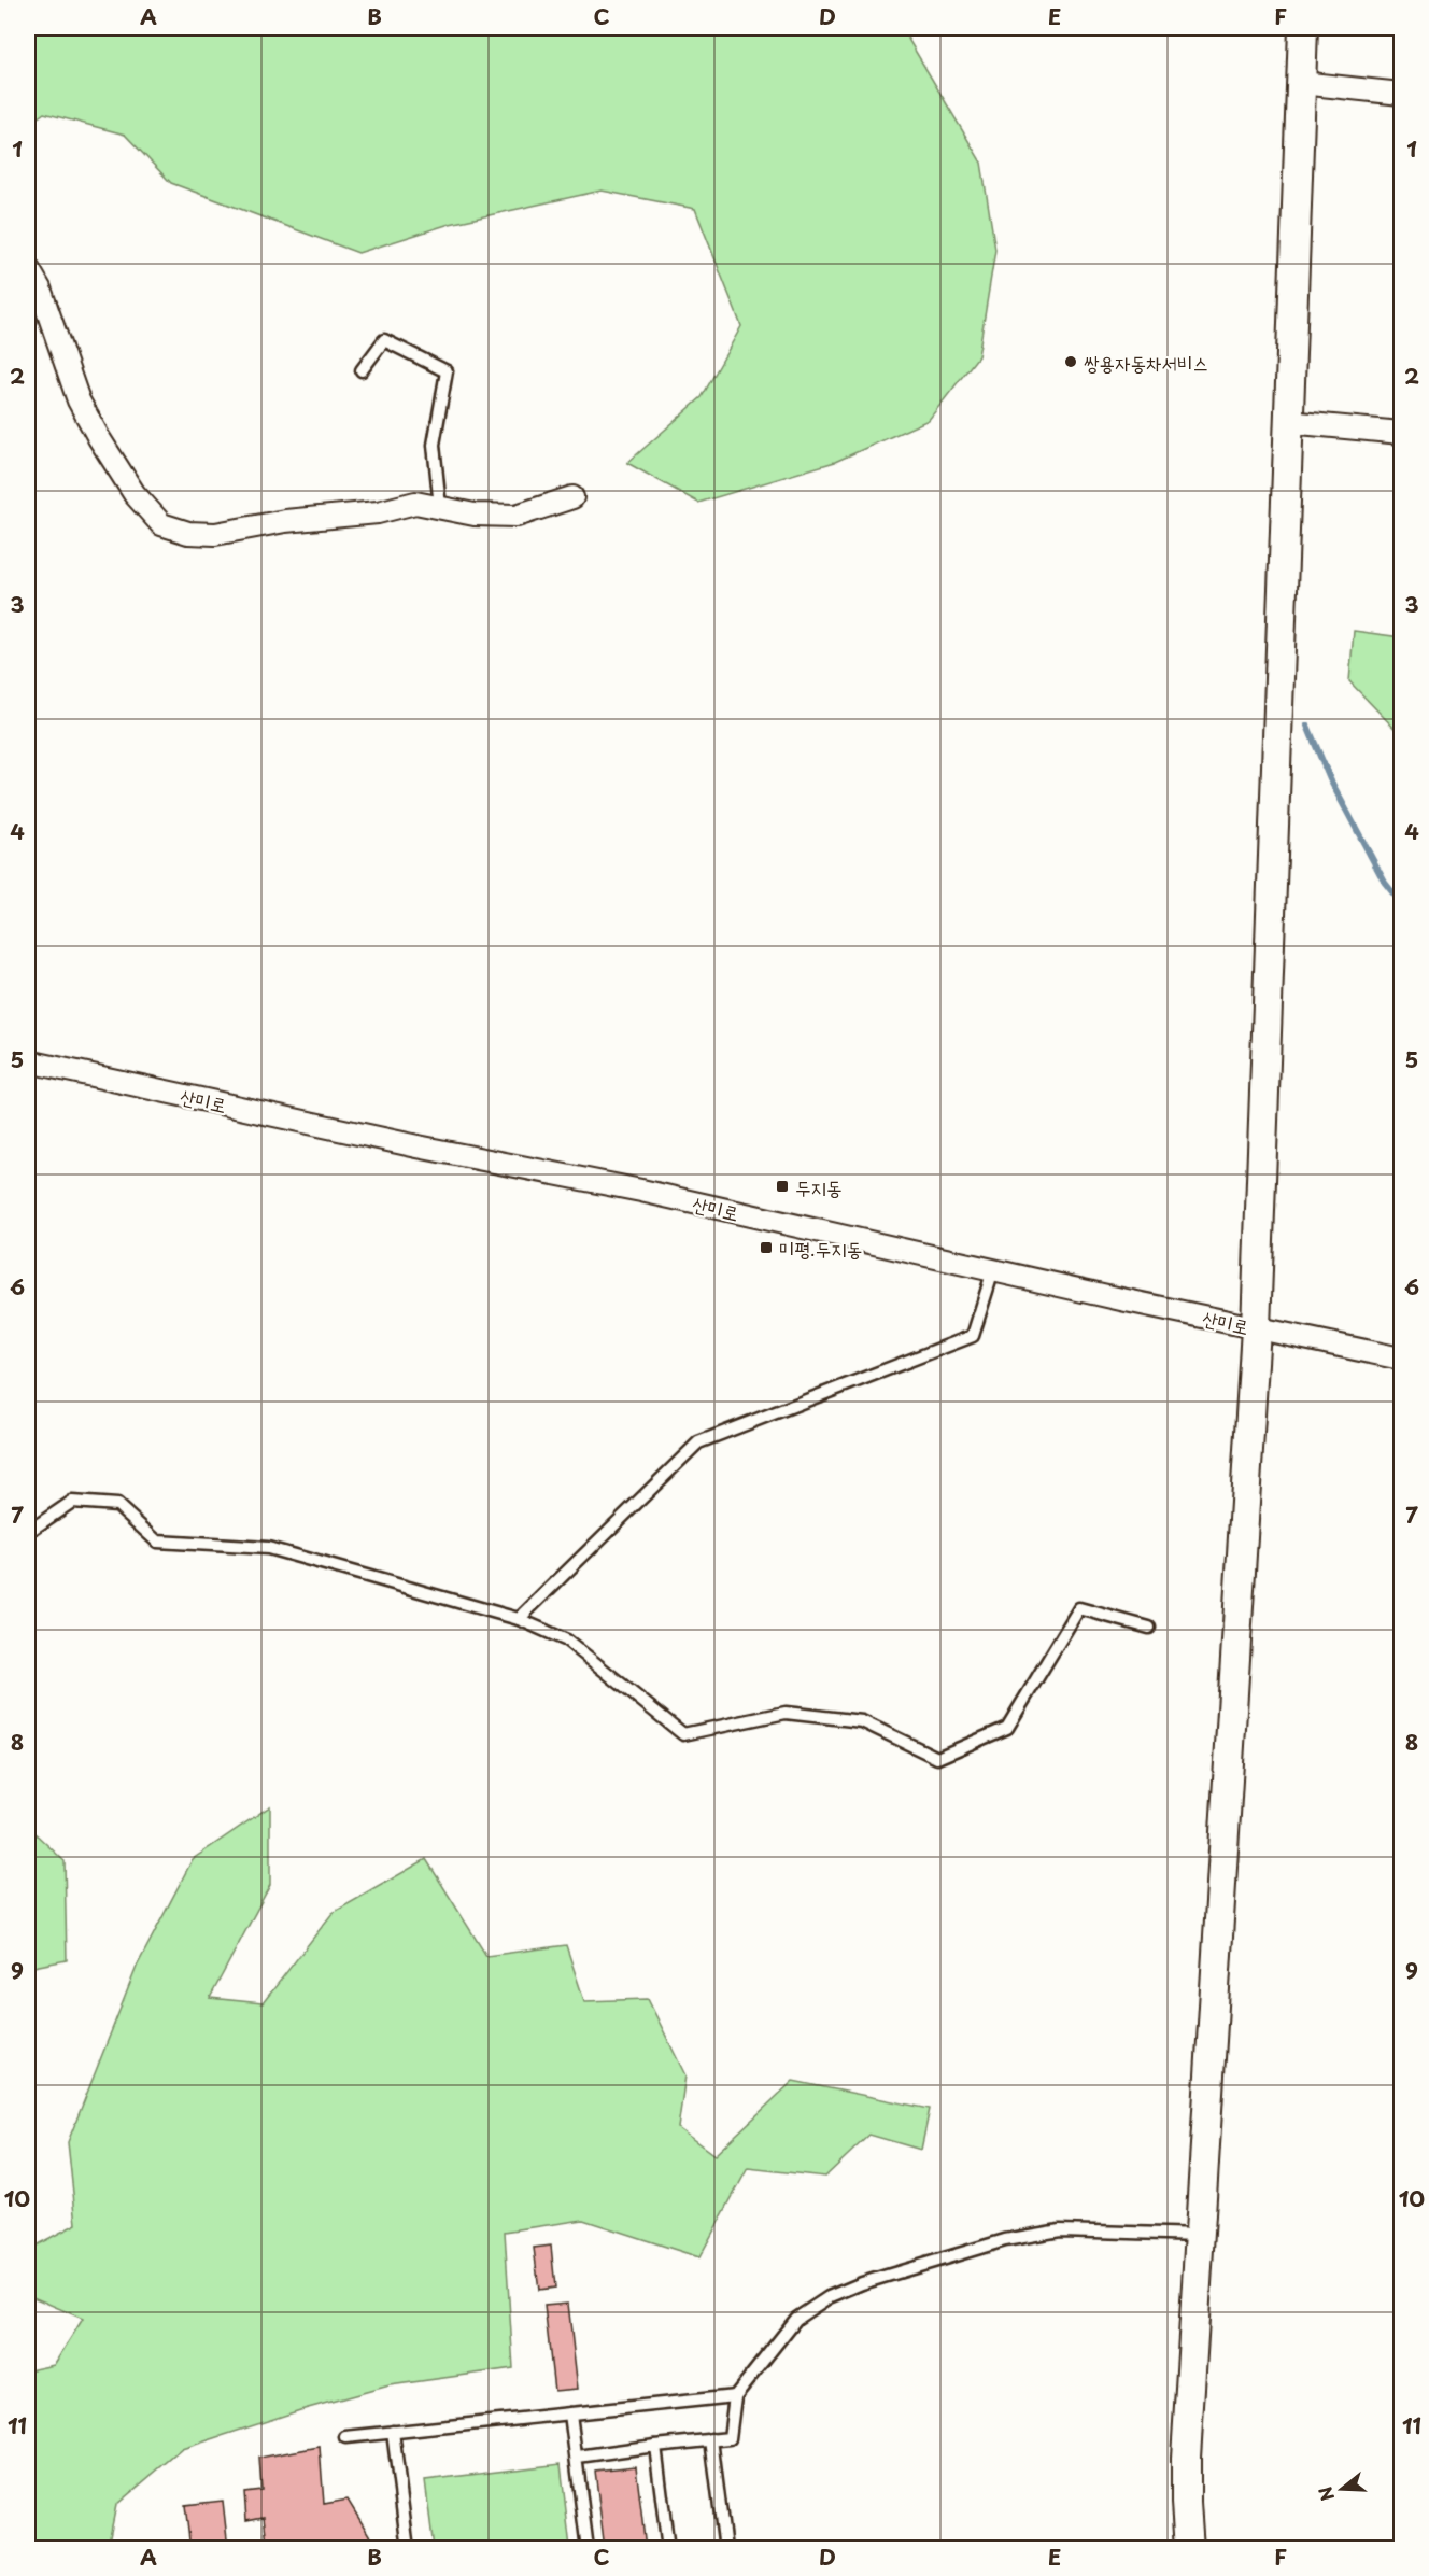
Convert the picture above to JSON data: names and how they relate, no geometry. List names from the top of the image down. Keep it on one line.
{"streets":{"street":["산미로"]},"places":{"other":["쌍용자동차서비스"],"transit":["두지동","미평.두지동"]},"north":"left","grid":{"columns":["A","B","C","D","E","F"],"rows":["1","2","3","4","5","6","7","8","9","10","11"]}}
